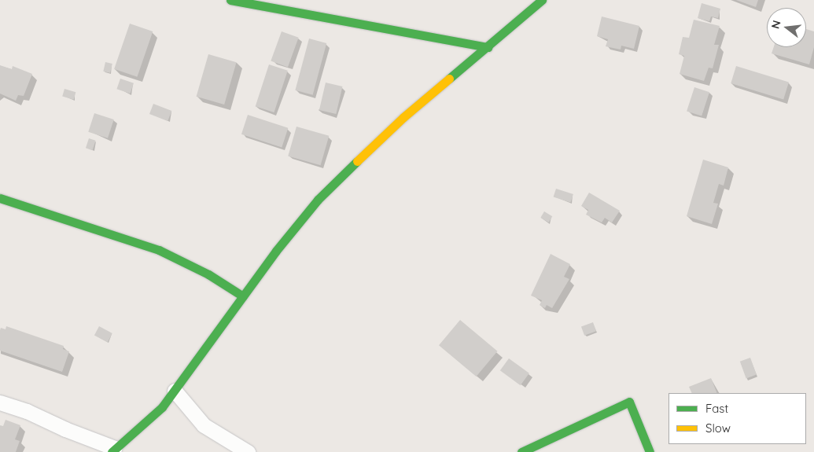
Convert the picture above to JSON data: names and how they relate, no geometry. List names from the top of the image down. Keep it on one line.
{"legend":["Fast","Slow"],"north":"left"}
